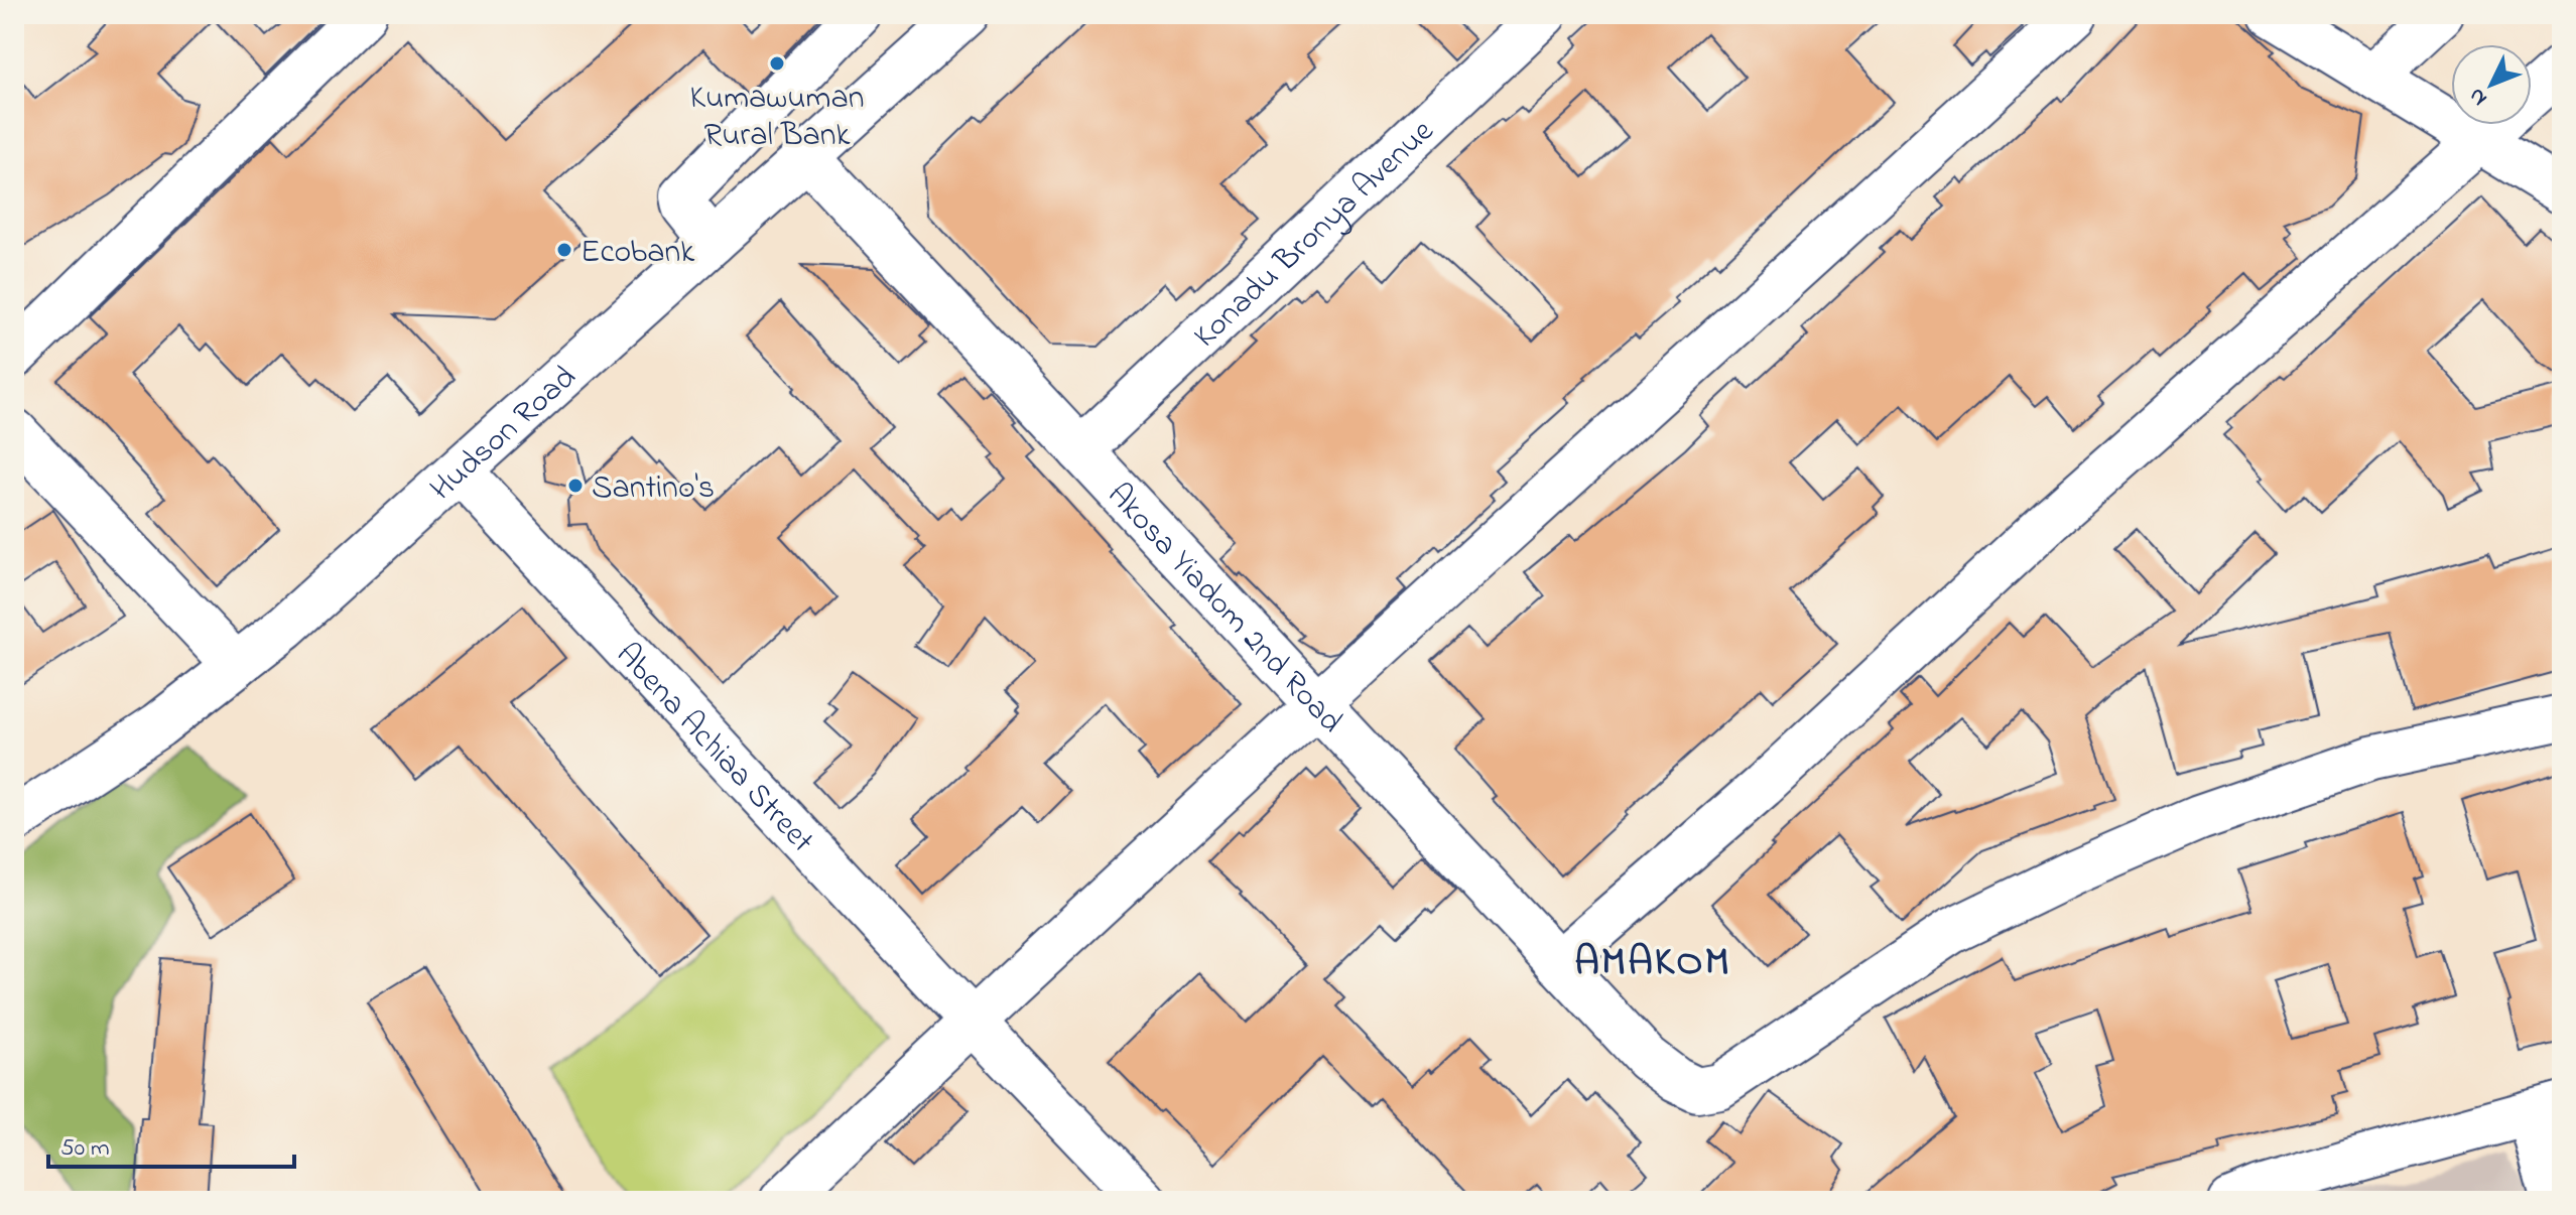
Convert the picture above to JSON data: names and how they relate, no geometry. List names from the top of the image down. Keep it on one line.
{"streets":{"street":["Konadu Bronya Avenue","Hudson Road","Akosa Yiadom 2nd Road","Abena Achiaa Street"]},"crossings":[["Konadu Bronya Avenue","Akosa Yiadom 2nd Road"],["Hudson Road","Akosa Yiadom 2nd Road"],["Hudson Road","Abena Achiaa Street"]],"districts":["AMAKOM"],"places":["Kumawuman Rural Bank","Ecobank","Santino's"],"scale_bar":"50 m","north":"bottom left"}
